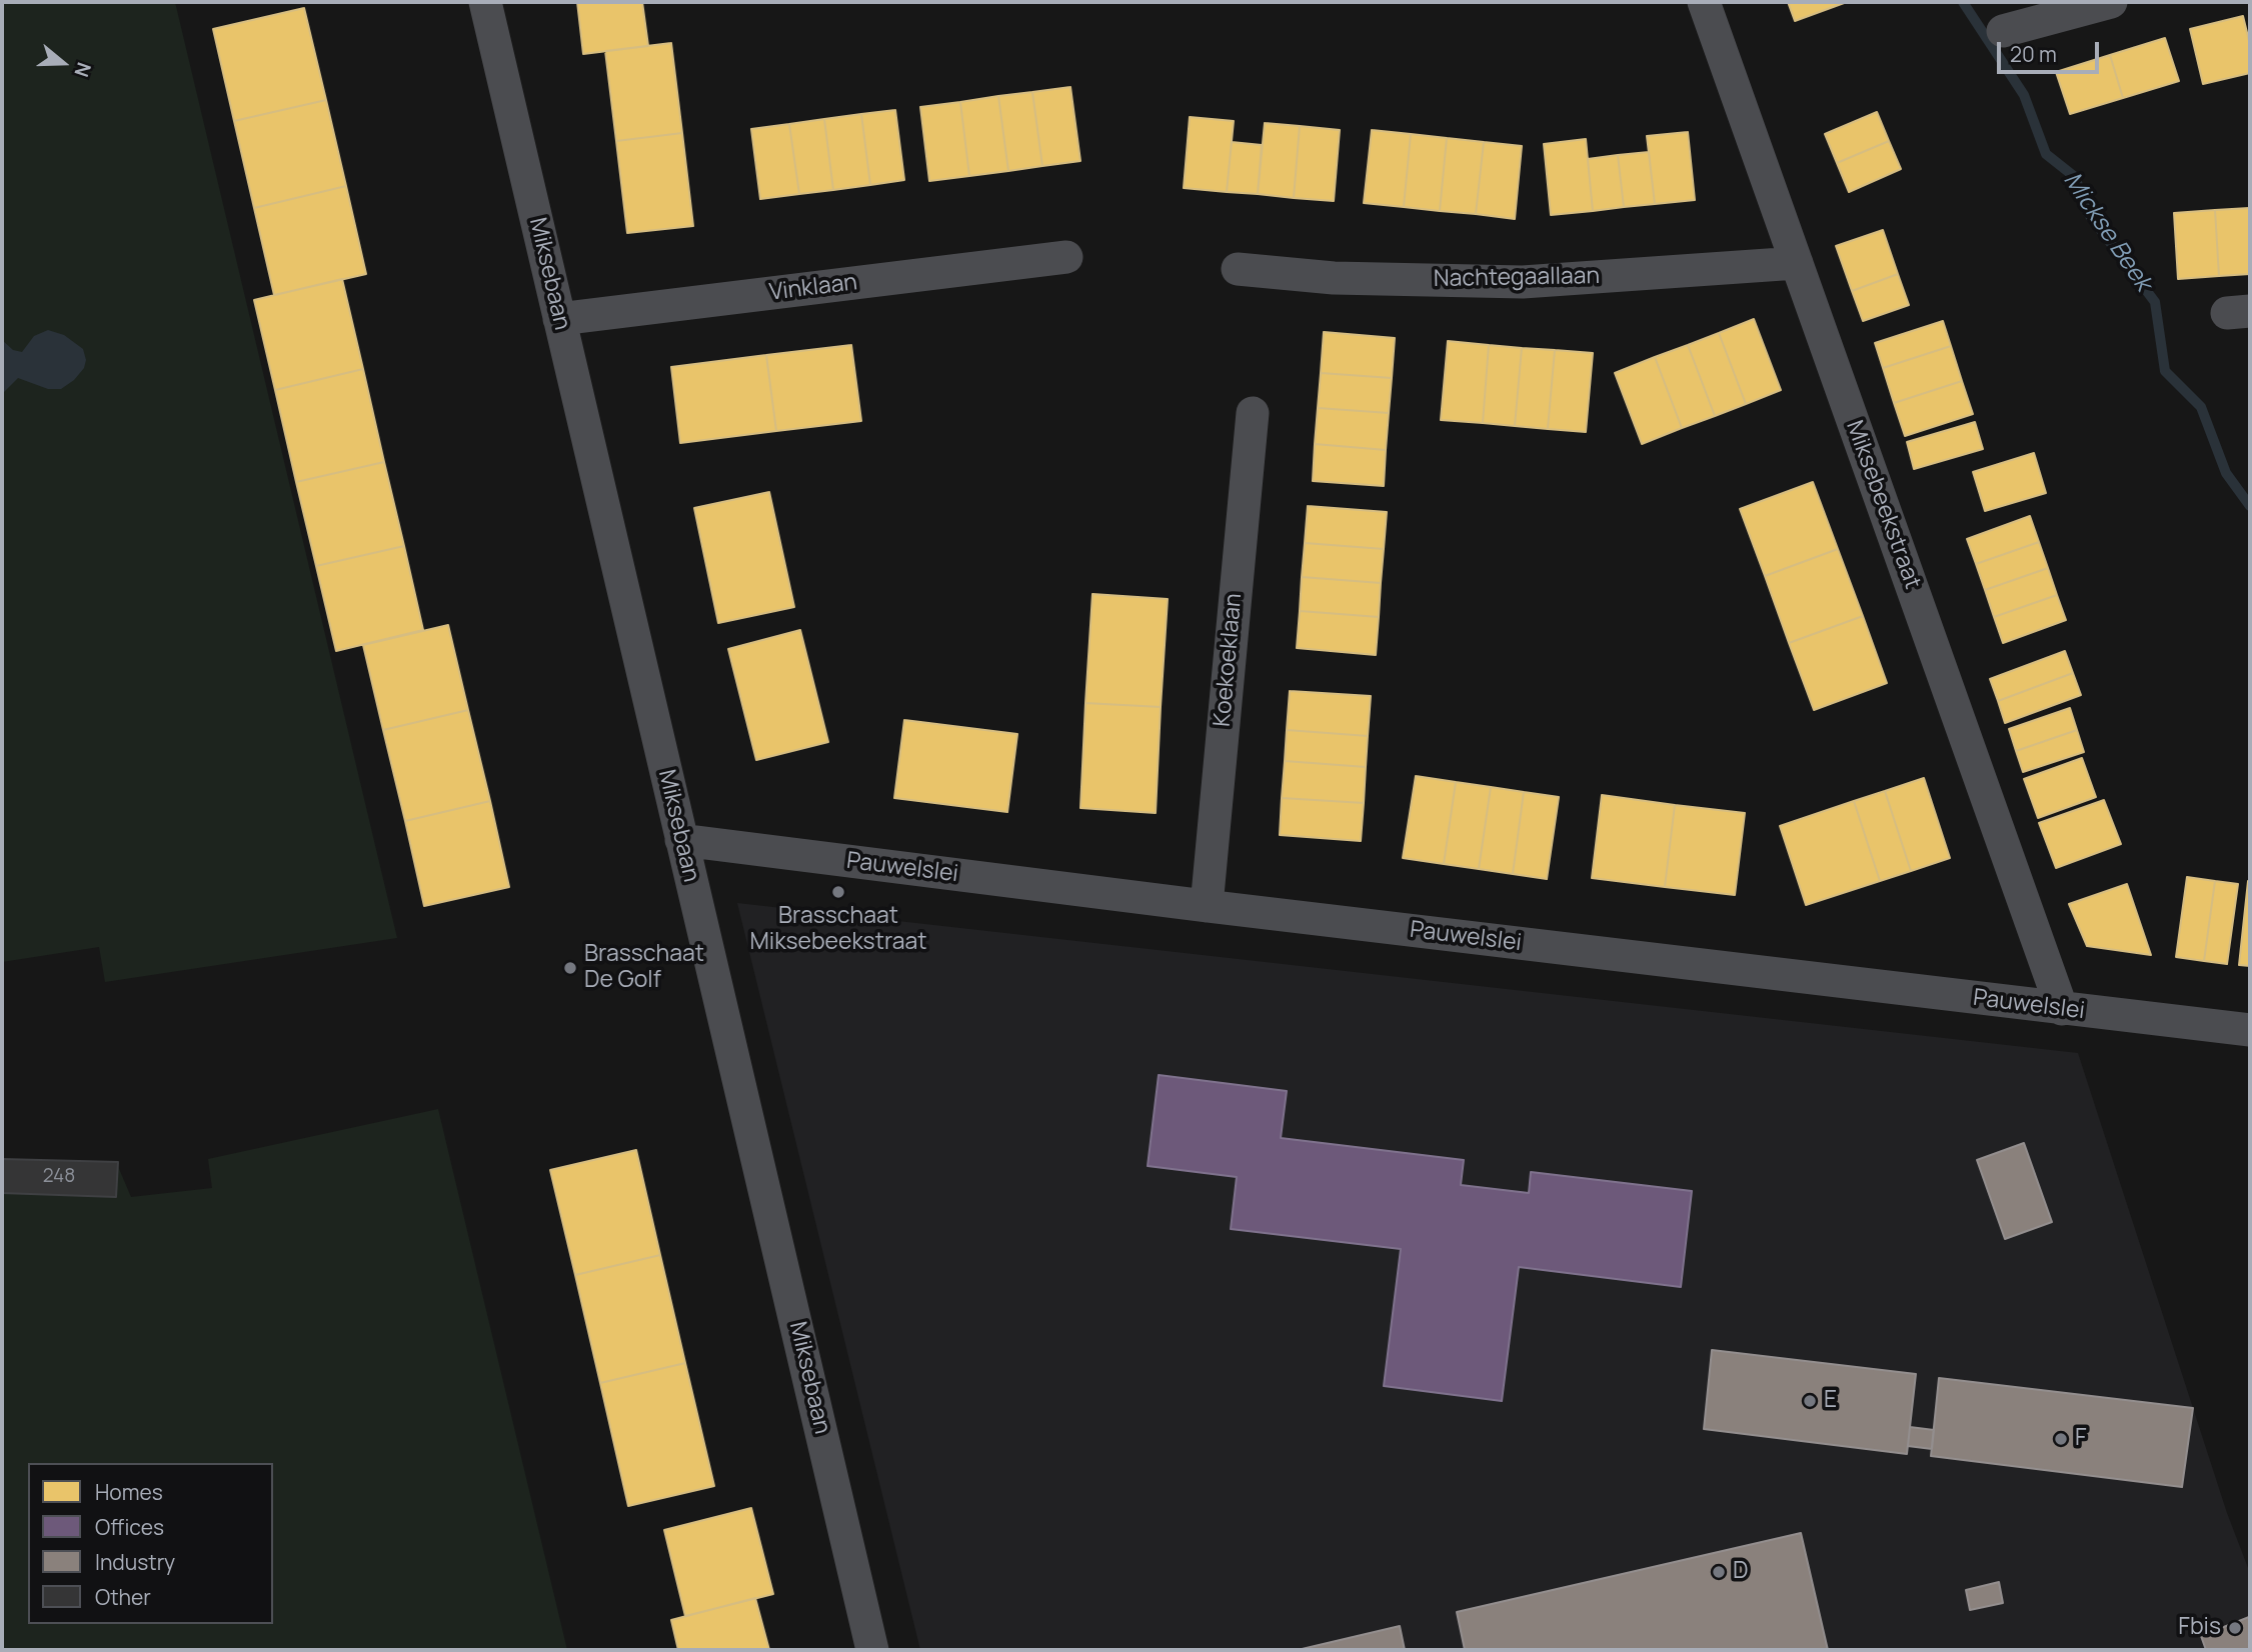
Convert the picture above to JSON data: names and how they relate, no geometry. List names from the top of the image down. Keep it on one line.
{"streets":{"street":["Miksebaan","Nachtegaallaan","Vinklaan","Miksebeekstraat","Koekoeklaan","Pauwelslei"]},"crossings":[["Miksebaan","Vinklaan"],["Miksebaan","Pauwelslei"],["Nachtegaallaan","Miksebeekstraat"],["Miksebeekstraat","Pauwelslei"],["Koekoeklaan","Pauwelslei"]],"water":["Mickse Beek"],"places":["Brasschaat Miksebeekstraat","Brasschaat De Golf","E","F","D","Fbis"],"house_numbers":["248"],"legend":["Homes","Offices","Industry","Other"],"scale_bar":"20 m","north":"right"}
